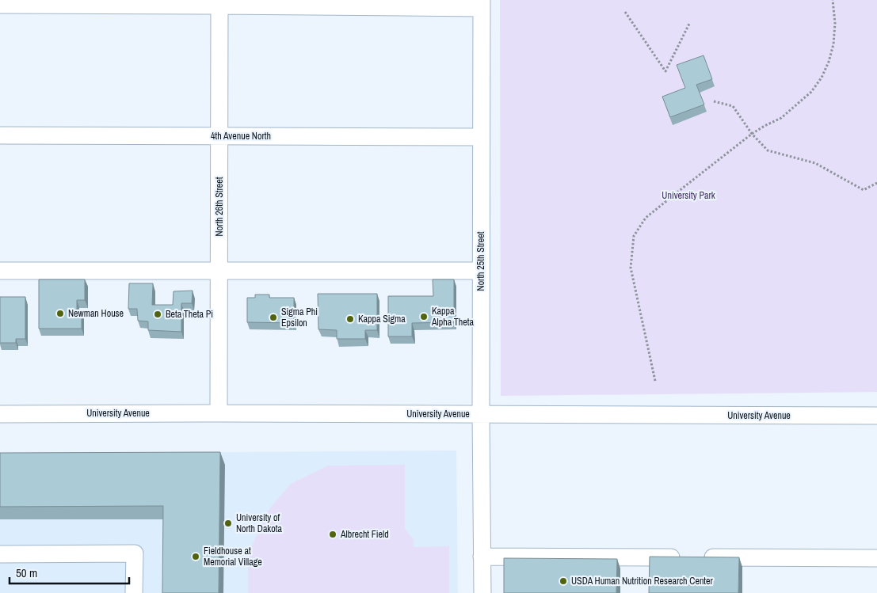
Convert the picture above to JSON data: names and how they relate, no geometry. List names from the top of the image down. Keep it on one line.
{"streets":{"street":["4th Avenue North","North 26th Street","North 25th Street","University Avenue"]},"crossings":[["4th Avenue North","North 26th Street"],["4th Avenue North","North 25th Street"],["North 26th Street","University Avenue"],["North 25th Street","University Avenue"]],"parks":["University Park"],"places":["Newman House","Beta Theta Pi","Kappa Alpha Theta","Sigma Phi Epsilon","Kappa Sigma","University of North Dakota","Albrecht Field","Fieldhouse at Memorial Village","USDA Human Nutrition Research Center"],"scale_bar":"50 m"}
